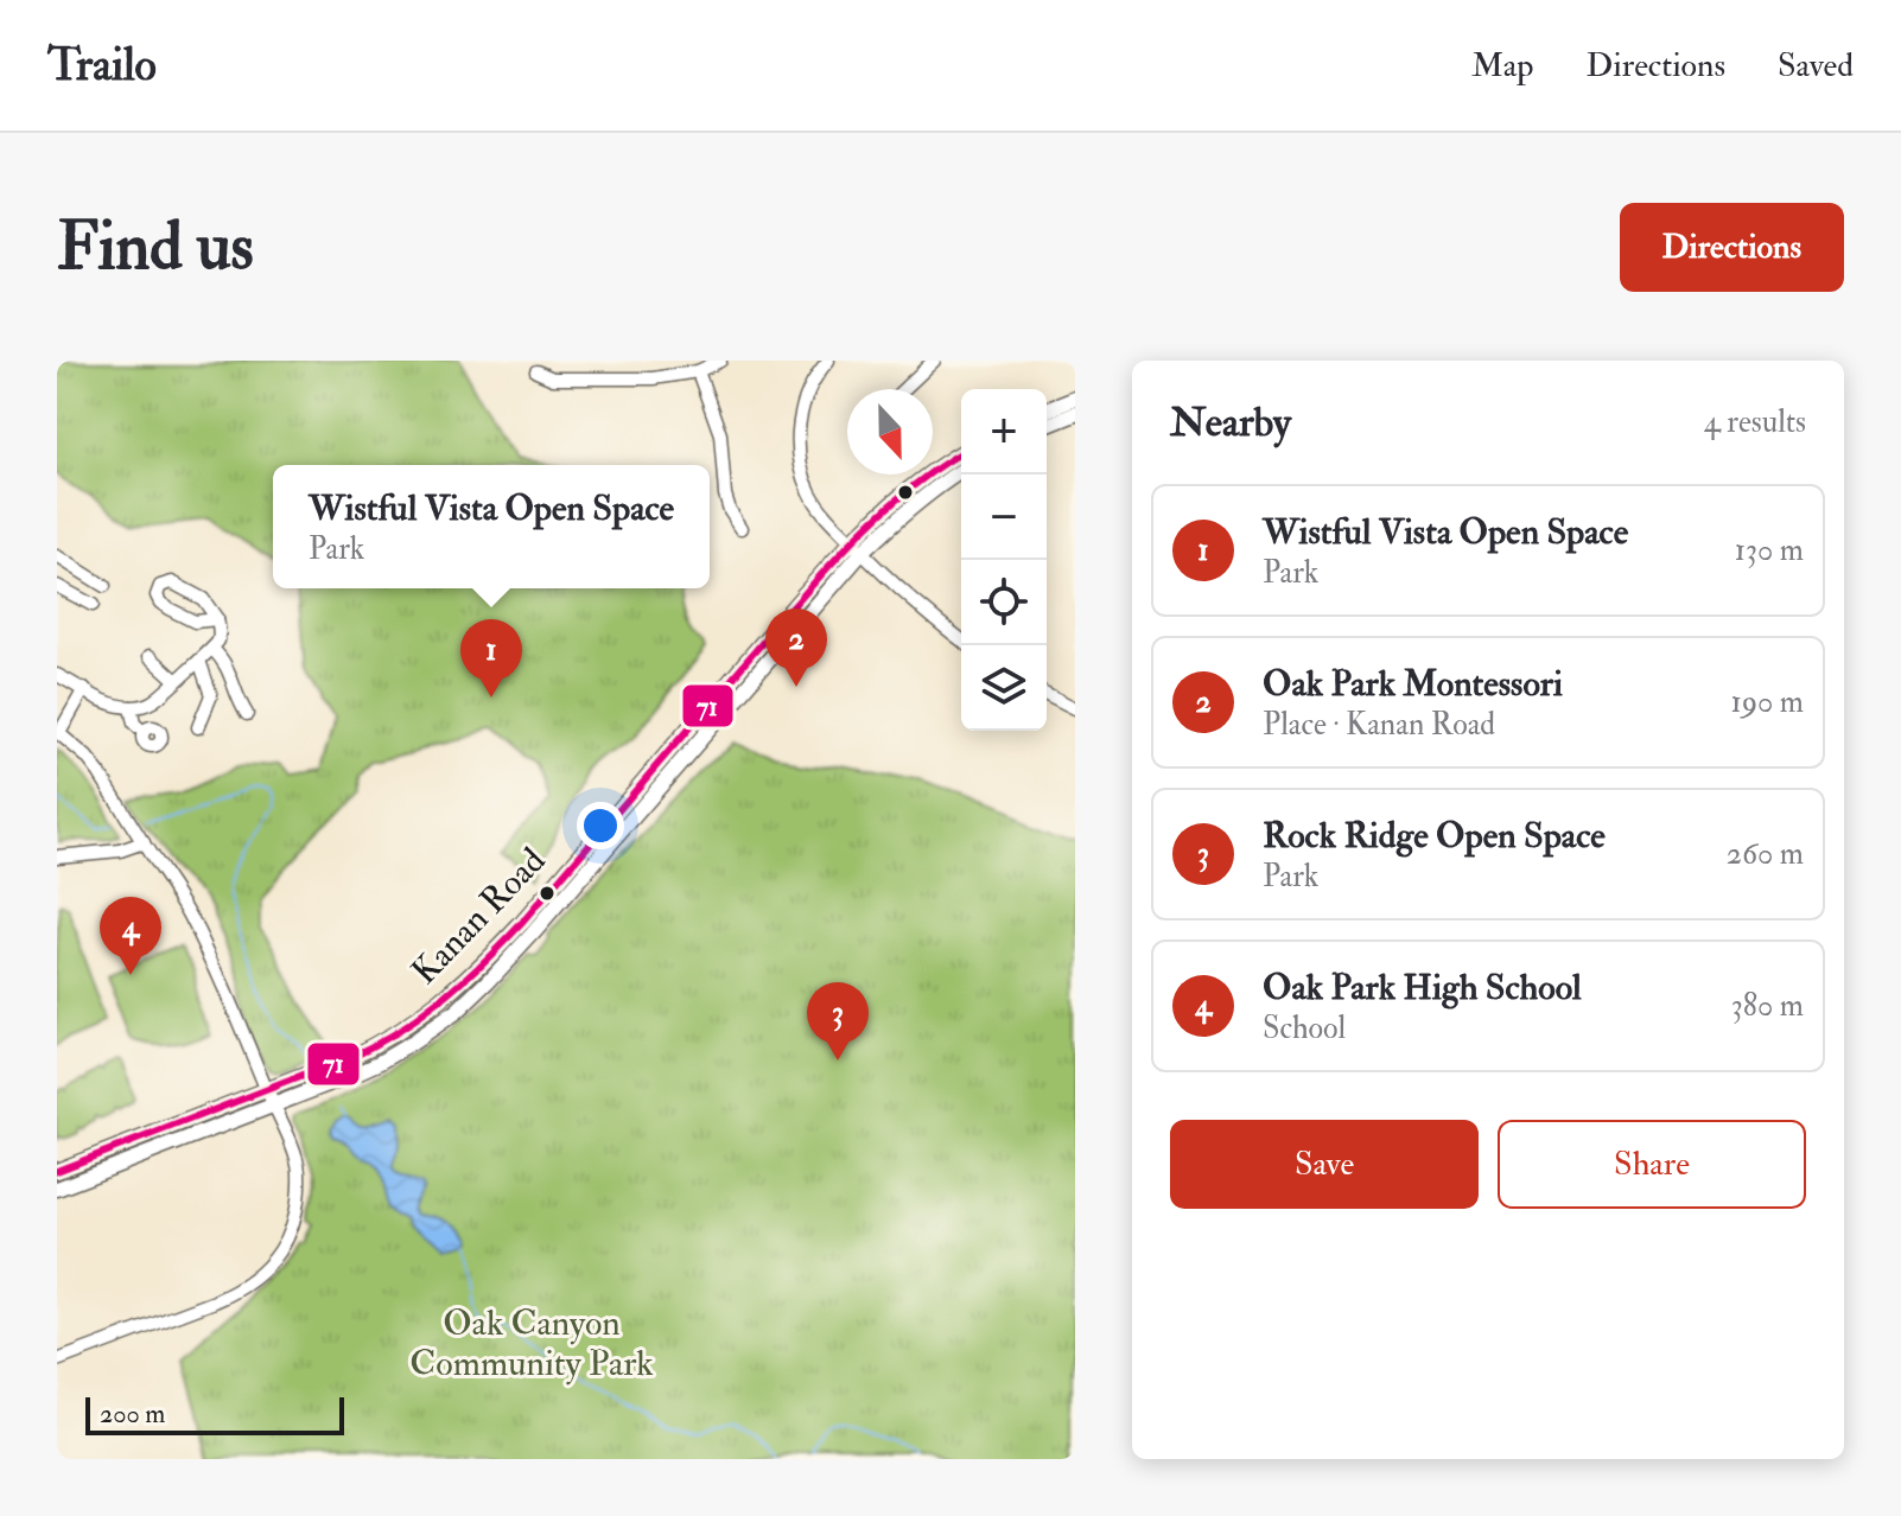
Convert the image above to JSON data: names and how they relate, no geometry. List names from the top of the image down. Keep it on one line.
{"streets":{"main road":["Kanan Road"]},"parks":["Oak Canyon Community Park"],"lines":["transit line 71"],"scale_bar":"200 m","north":"bottom","page":{"header":"Trailo","nav":["Map","Directions","Saved"],"buttons":["Directions",["Save","Share"]],"title":"Find us","heading":["Nearby","4 results"],"map_buttons":["+","−"],"popup":["Wistful Vista Open Space","Park"],"list":[{"mark":"1","name":"Wistful Vista Open Space","note":"Park","value":"130 m"},{"mark":"2","name":"Oak Park Montessori","note":"Place · Kanan Road","value":"190 m"},{"mark":"3","name":"Rock Ridge Open Space","note":"Park","value":"260 m"},{"mark":"4","name":"Oak Park High School","note":"School","value":"380 m"}],"pins":["2","1","4","3"],"scale":"200 m"}}
